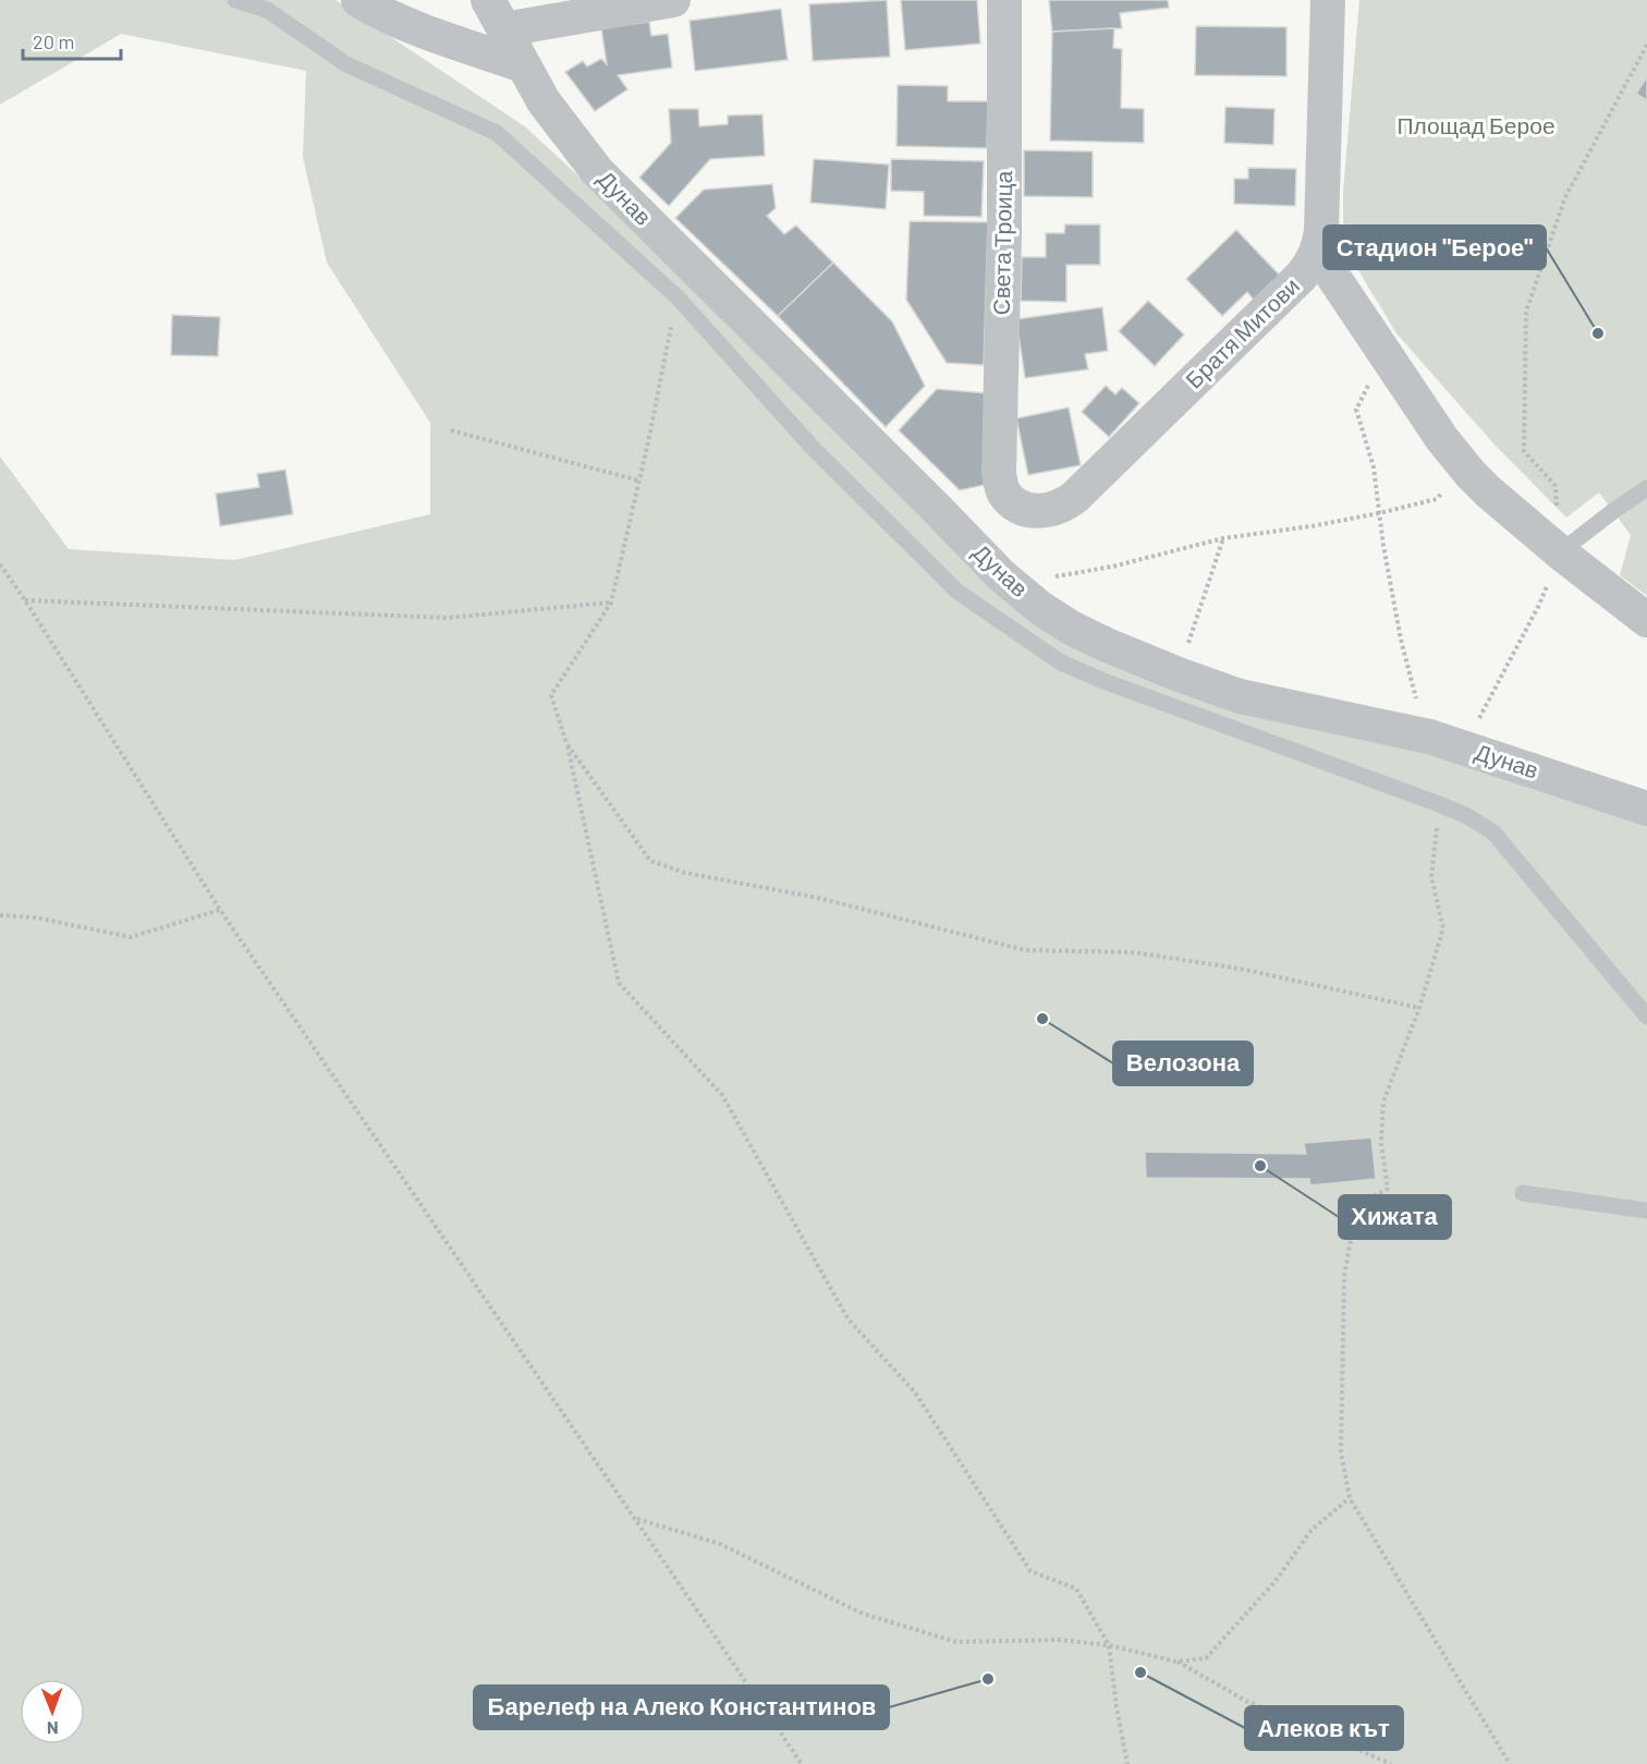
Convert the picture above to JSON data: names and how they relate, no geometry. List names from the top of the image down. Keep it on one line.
{"streets":{"street":["Дунав","Света Троица","Братя Митови"]},"crossings":[["Света Троица","Братя Митови"]],"parks":["Площад Берое"],"places":["Стадион \"Берое\"","Велозона","Хижата","Алеков кът","Барелеф на Алеко Константинов"],"scale_bar":"20 m","north":"bottom"}
